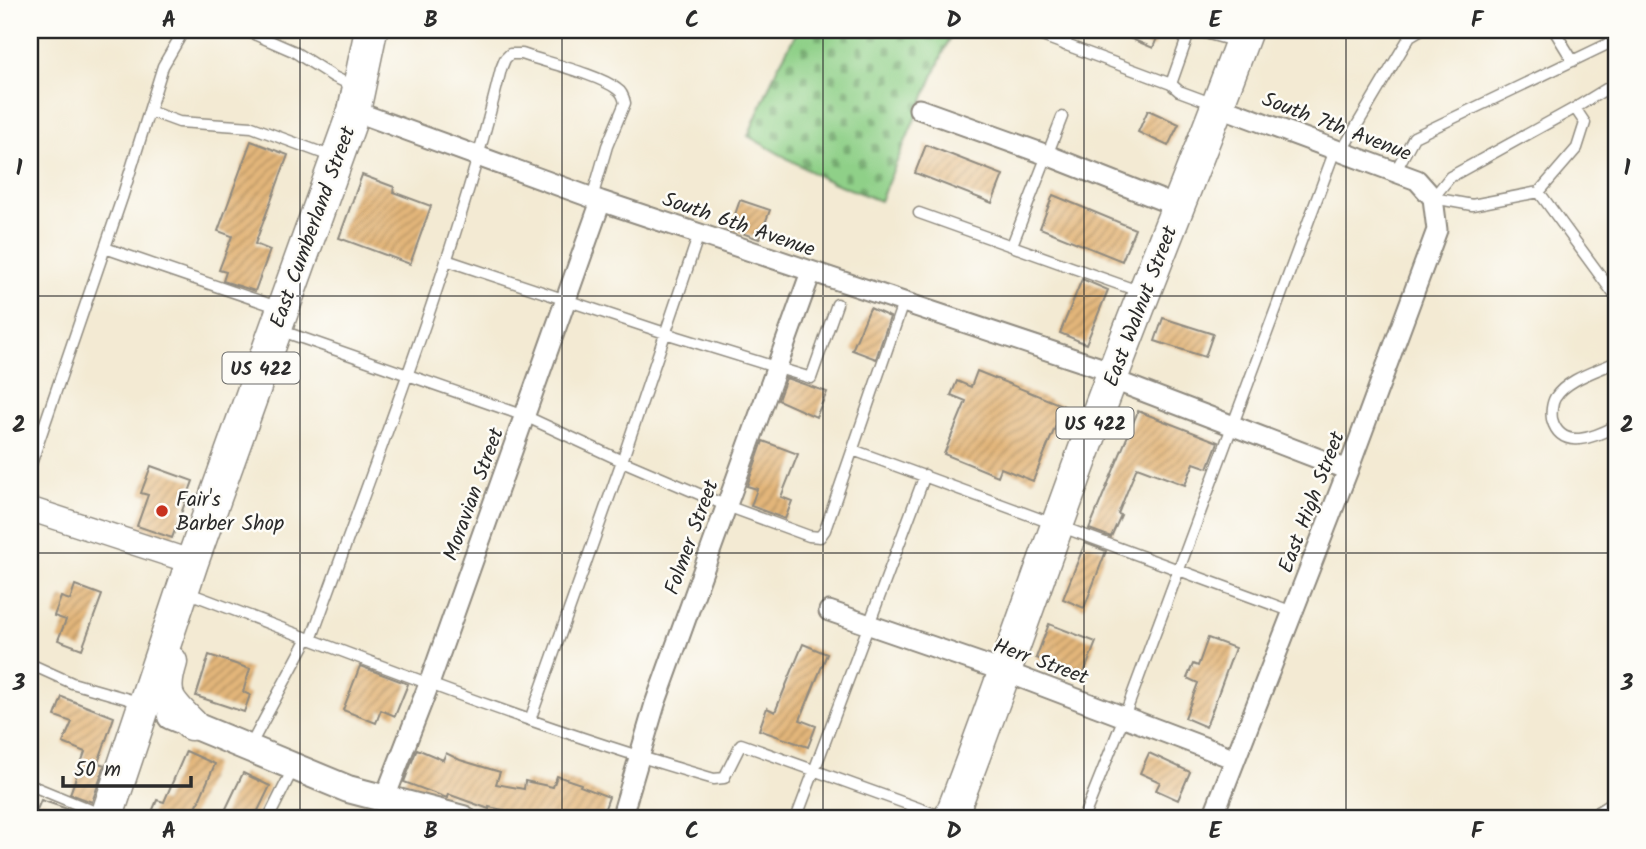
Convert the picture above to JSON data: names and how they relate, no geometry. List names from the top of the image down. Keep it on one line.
{"streets":{"highway":["East Cumberland Street","East Walnut Street","US 422"],"street":["South 7th Avenue","South 6th Avenue","Moravian Street","East High Street","Folmer Street","Herr Street"]},"crossings":[["South 7th Avenue","East Walnut Street"],["South 7th Avenue","East High Street"],["South 6th Avenue","East Cumberland Street"],["South 6th Avenue","East Walnut Street"],["South 6th Avenue","Moravian Street"],["South 6th Avenue","East High Street"],["South 6th Avenue","Folmer Street"],["East Walnut Street","Herr Street"],["East High Street","Herr Street"]],"places":["Fair's Barber Shop"],"scale_bar":"50 m","grid":{"columns":["A","B","C","D","E","F"],"rows":["1","2","3"]}}
